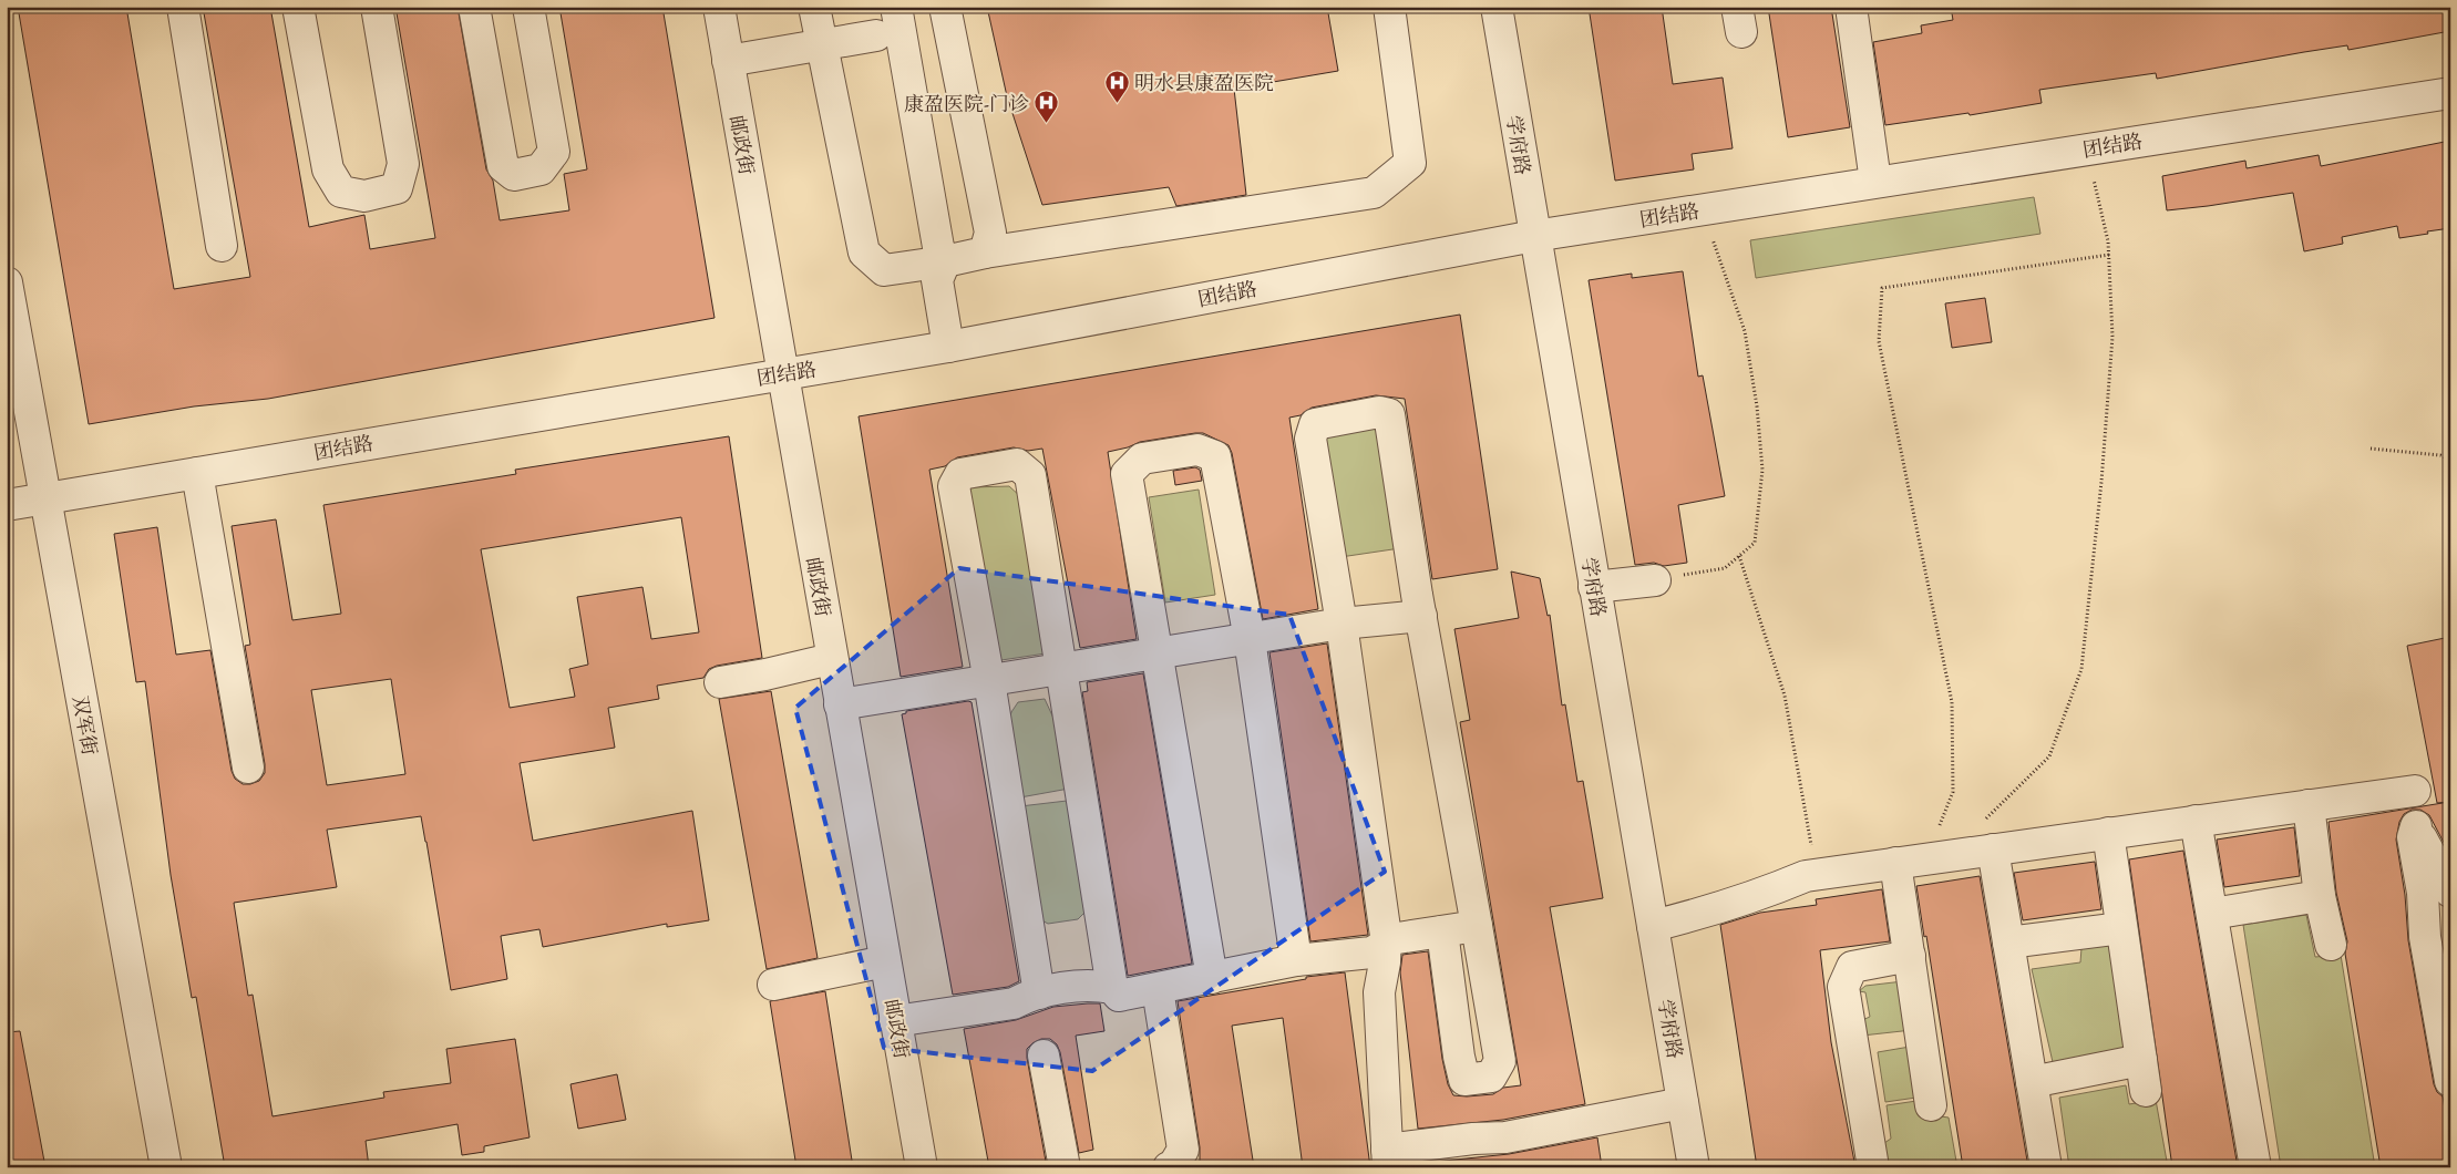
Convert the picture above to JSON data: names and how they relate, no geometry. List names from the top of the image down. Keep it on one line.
{"streets":{"street":["邮政街","学府路","团结路","双军街"]},"crossings":[["邮政街","团结路"],["学府路","团结路"],["团结路","双军街"]],"places":{"hospital":["明水县康盈医院","康盈医院-门诊"]}}
